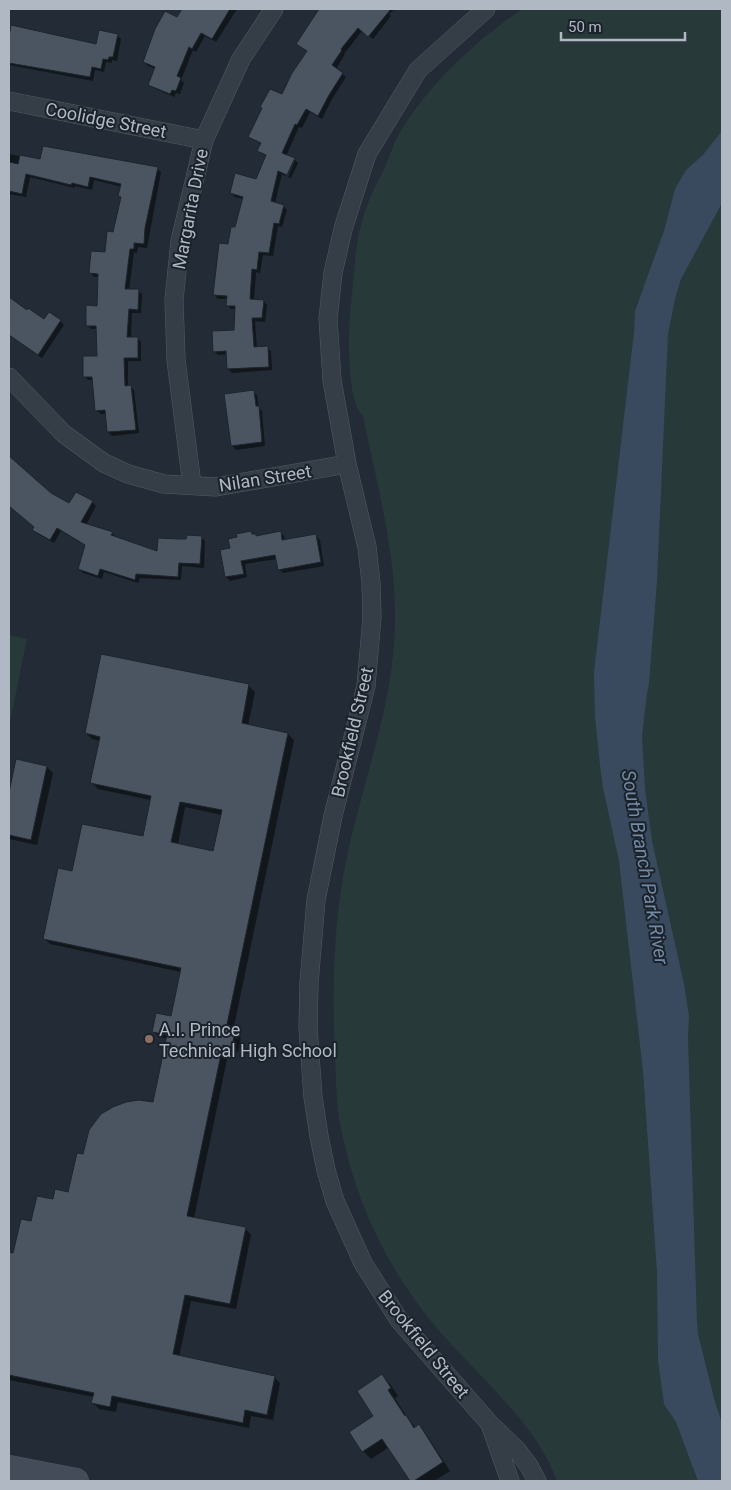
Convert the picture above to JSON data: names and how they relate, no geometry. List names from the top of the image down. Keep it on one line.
{"streets":{"street":["Coolidge Street","Margarita Drive","Nilan Street","Brookfield Street"]},"crossings":[["Coolidge Street","Margarita Drive"],["Margarita Drive","Nilan Street"],["Nilan Street","Brookfield Street"]],"water":["South Branch Park River"],"places":["A.I. Prince Technical High School"],"scale_bar":"50 m"}
